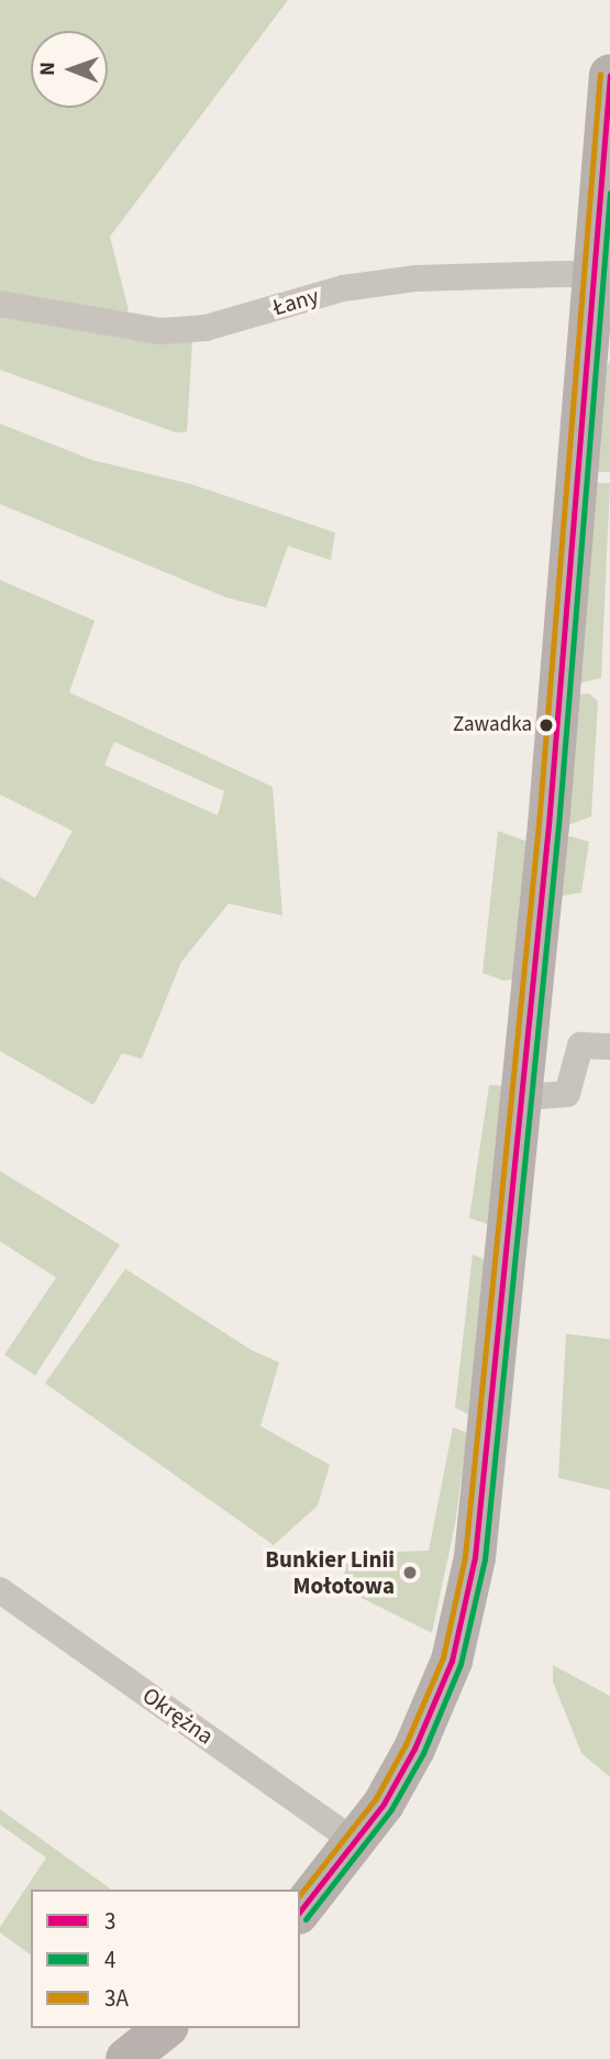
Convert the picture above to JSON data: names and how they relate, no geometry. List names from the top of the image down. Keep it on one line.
{"streets":{"street":["Łany","Okrężna"]},"places":["Zawadka","Bunkier Linii Mołotowa"],"lines":["transit line 3A","transit line 3","transit line 4"],"legend":["3","4","3A"],"north":"left"}
